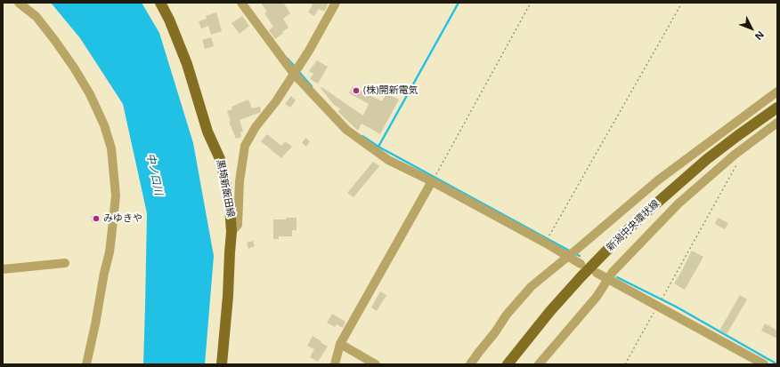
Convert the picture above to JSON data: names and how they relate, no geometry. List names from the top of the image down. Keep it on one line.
{"streets":{"main road":["黒埼新飯田線","新潟中央環状線"]},"water":["中ノ口川"],"places":["(株)開新電気","みゆきや"],"north":"bottom right"}
